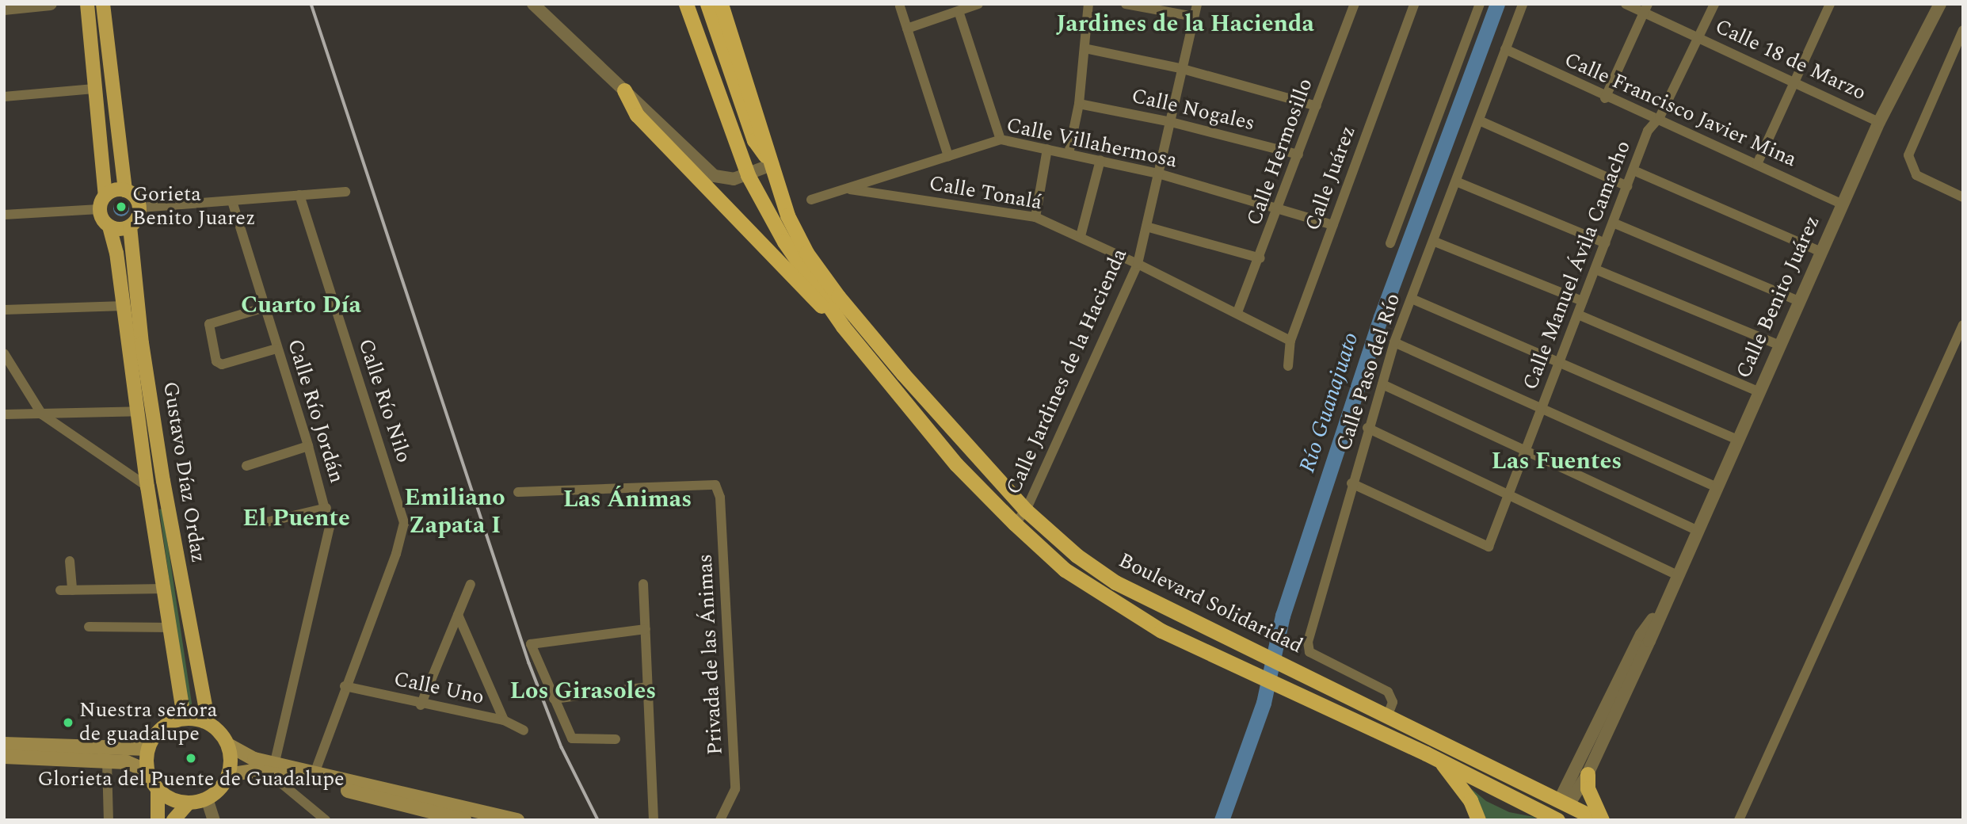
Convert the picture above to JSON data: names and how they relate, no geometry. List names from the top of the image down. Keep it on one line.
{"streets":{"highway":["Boulevard Solidaridad"],"main road":["Gustavo Díaz Ordaz"],"street":["Calle 18 de Marzo","Calle Nogales","Calle Francisco Javier Mina","Calle Villahermosa","Calle Hermosillo","Calle Juárez","Calle Tonalá","Calle Manuel Ávila Camacho","Calle Benito Juárez","Calle Jardines de la Hacienda","Calle Paso del Río","Calle Río Nilo","Calle Río Jordán","Privada de las Ánimas","Calle Uno"]},"crossings":[["Calle 18 de Marzo","Calle Manuel Ávila Camacho"],["Calle 18 de Marzo","Calle Benito Juárez"],["Calle Nogales","Calle Hermosillo"],["Calle Nogales","Calle Jardines de la Hacienda"],["Calle Francisco Javier Mina","Calle Manuel Ávila Camacho"],["Calle Francisco Javier Mina","Calle Benito Juárez"],["Calle Francisco Javier Mina","Calle Paso del Río"],["Calle Villahermosa","Calle Hermosillo"],["Calle Villahermosa","Calle Juárez"],["Calle Villahermosa","Calle Tonalá"],["Calle Villahermosa","Calle Jardines de la Hacienda"],["Calle Hermosillo","Calle Tonalá"],["Calle Juárez","Calle Tonalá"],["Calle Tonalá","Calle Jardines de la Hacienda"],["Calle Manuel Ávila Camacho","Calle Paso del Río"],["Calle Benito Juárez","Boulevard Solidaridad"],["Calle Jardines de la Hacienda","Boulevard Solidaridad"],["Calle Paso del Río","Boulevard Solidaridad"],["Calle Río Nilo","Calle Uno"]],"districts":["Jardines de la Hacienda","Cuarto Día","Las Fuentes","Emiliano Zapata I","Las Ánimas","El Puente","Los Girasoles"],"water":["Río Guanajuato"],"places":["Gorieta Benito Juarez","Nuestra señora de guadalupe","Glorieta del Puente de Guadalupe"]}
